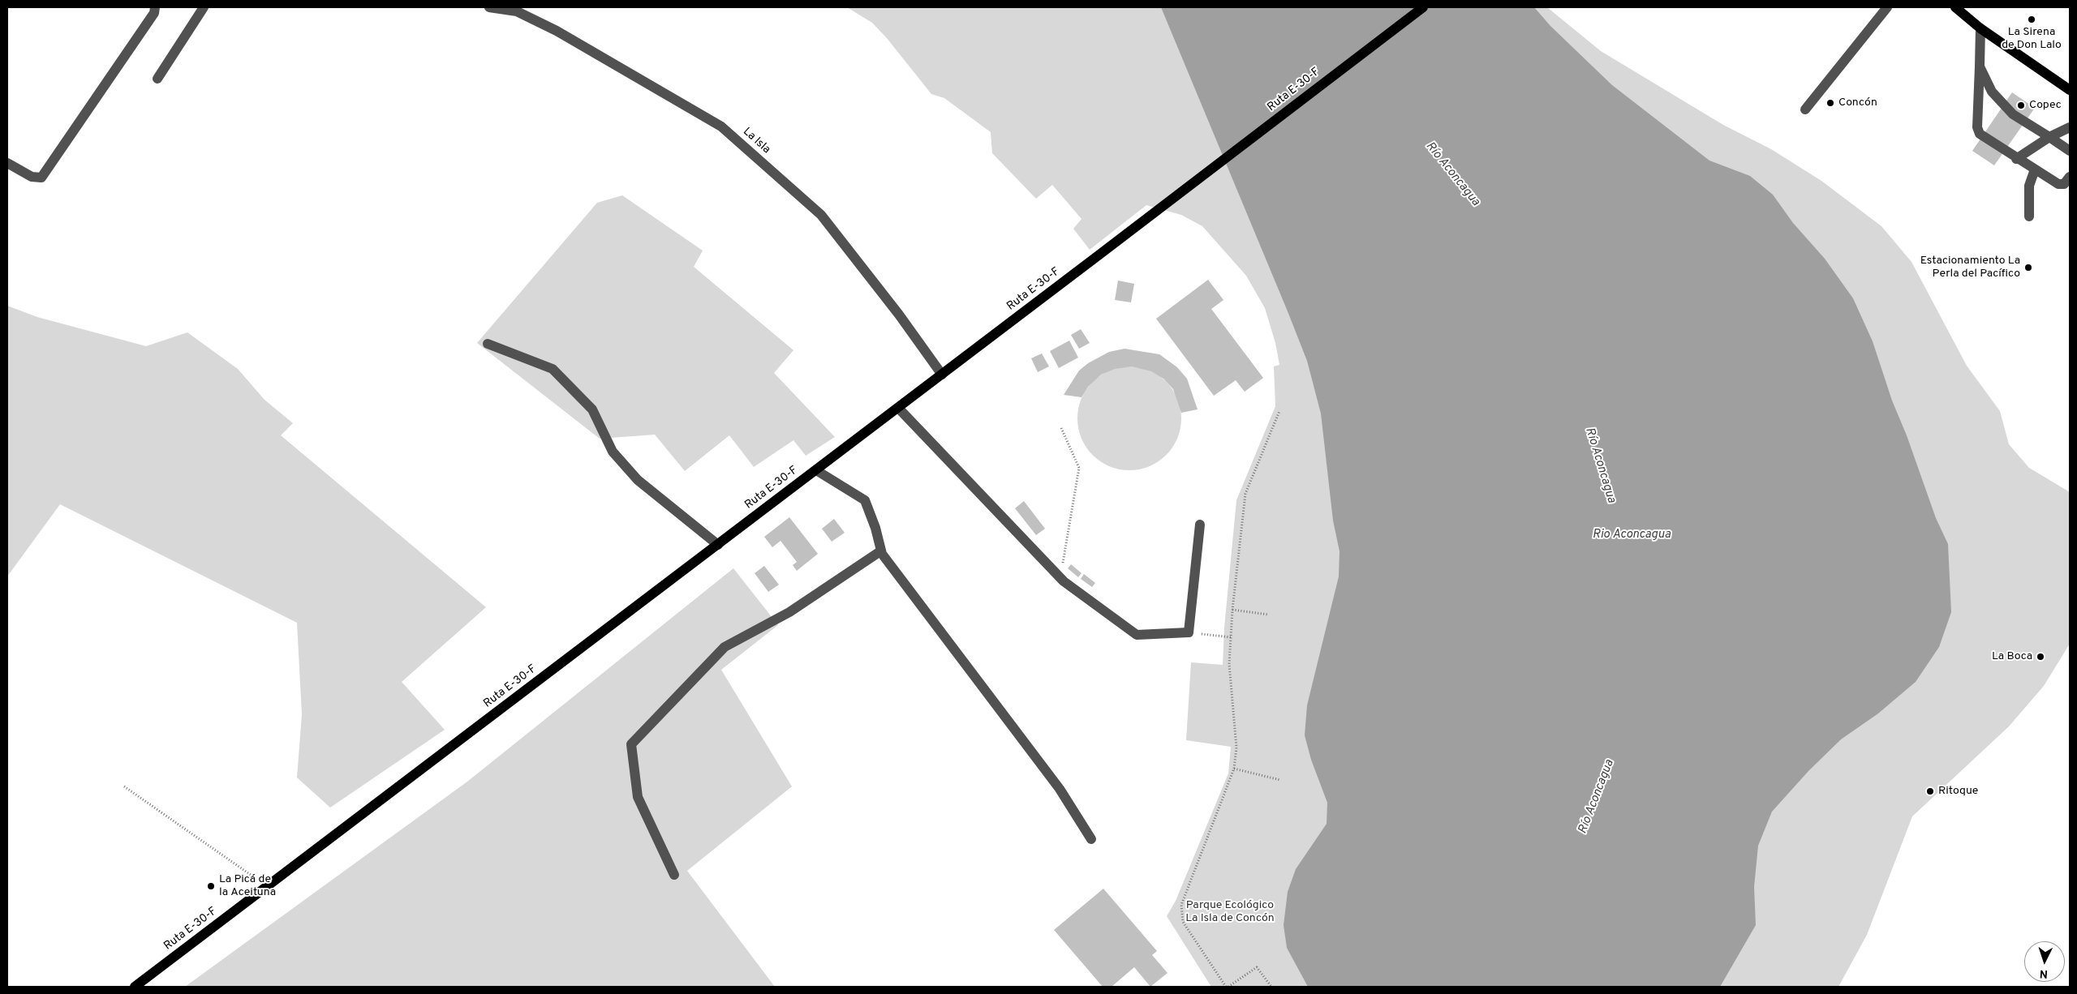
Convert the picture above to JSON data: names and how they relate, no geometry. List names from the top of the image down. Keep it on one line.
{"streets":{"main road":["Ruta E-30-F"],"street":["La Isla"]},"crossings":[["Ruta E-30-F","La Isla"]],"water":["Río Aconcagua","Rio Aconcagua"],"parks":["Parque Ecológico La Isla de Concón"],"places":["La Sirena de Don Lalo","Concón","Copec","Estacionamiento La Perla del Pacífico","La Boca","Ritoque","La Picá de la Aceituna"],"north":"bottom"}
